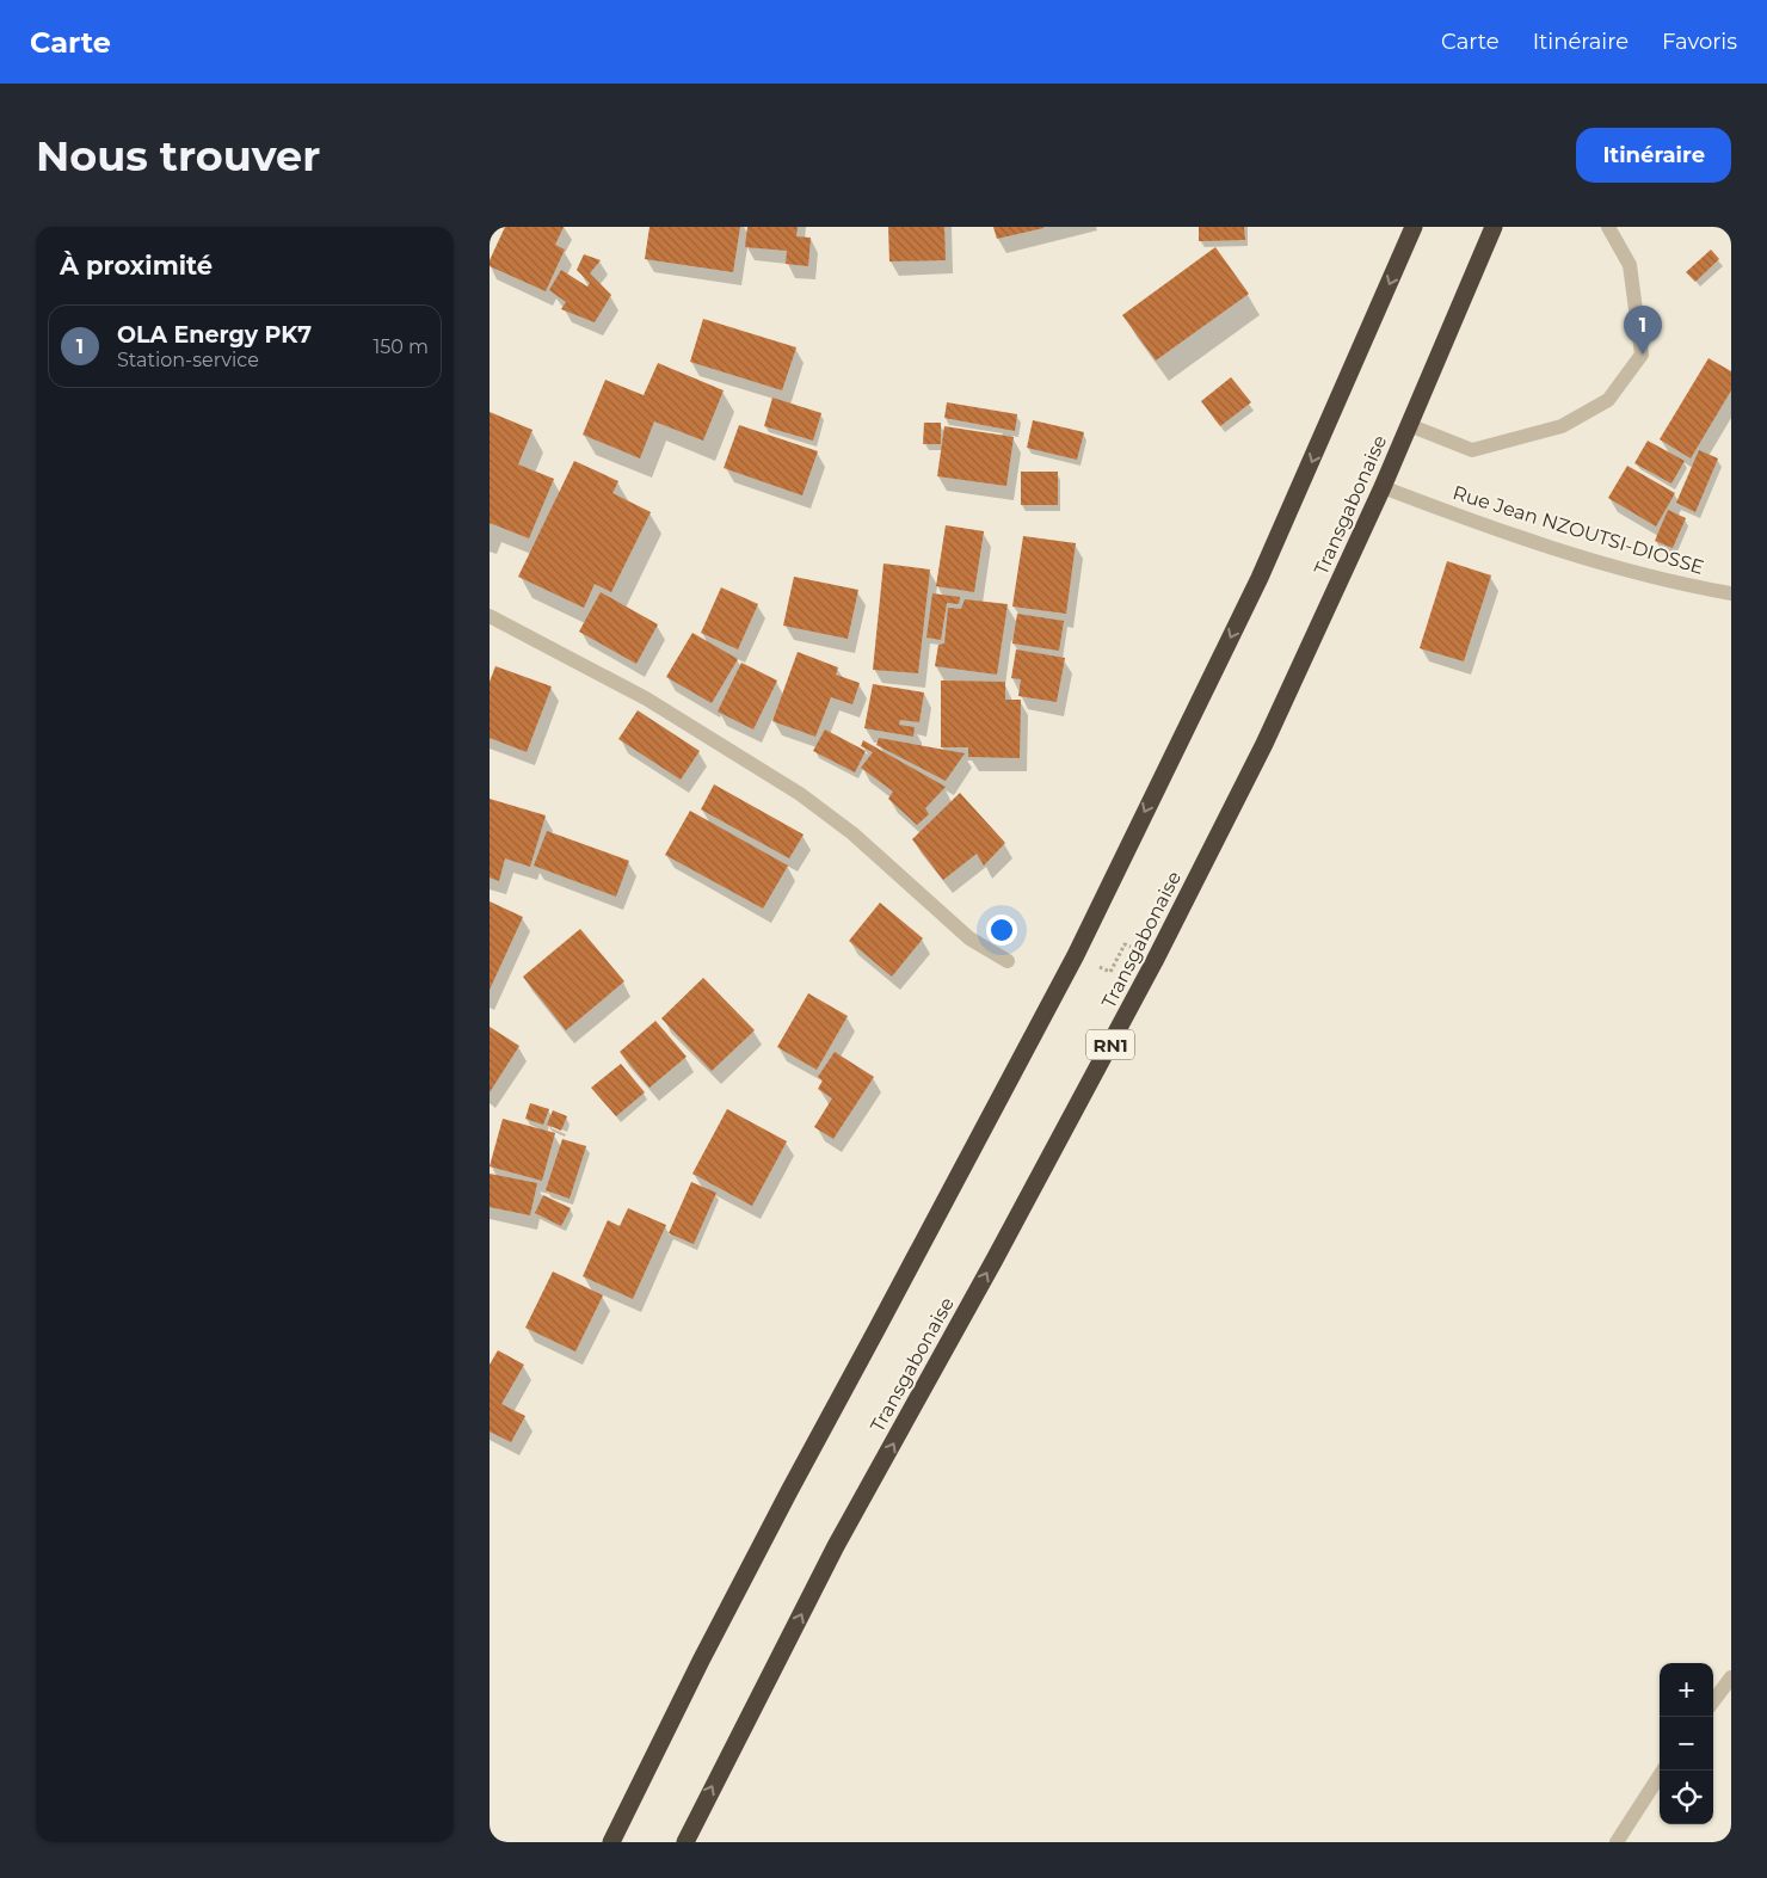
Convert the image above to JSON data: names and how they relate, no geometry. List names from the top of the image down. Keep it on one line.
{"streets":{"highway":["Transgabonaise","RN1"],"street":["Rue Jean NZOUTSI-DIOSSE"]},"crossings":[["Transgabonaise","Rue Jean NZOUTSI-DIOSSE"]],"page":{"header":"Carte","nav":["Carte","Itinéraire","Favoris"],"buttons":"Itinéraire","title":"Nous trouver","heading":"À proximité","list":[{"mark":"1","name":"OLA Energy PK7","note":"Station-service","value":"150 m"}],"pins":"1","map_buttons":["+","−"]}}
